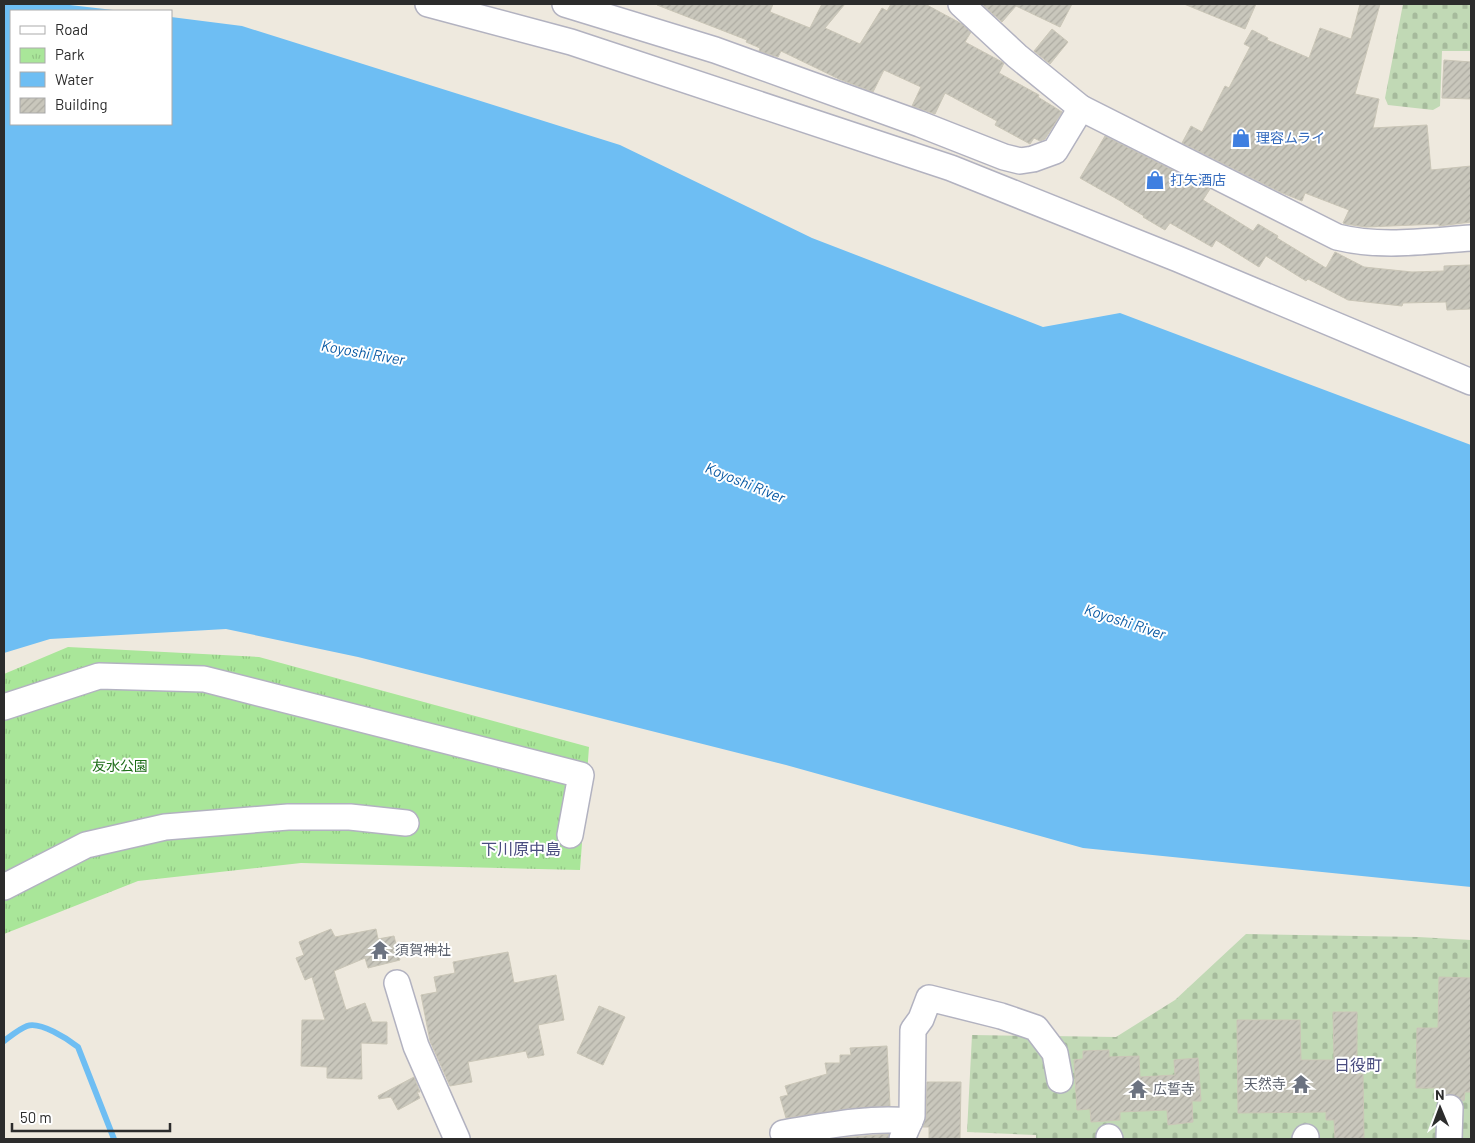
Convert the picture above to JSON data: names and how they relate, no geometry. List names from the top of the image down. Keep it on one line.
{"districts":["下川原中島","日役町"],"water":["Koyoshi River"],"parks":["友水公園"],"places":{"shop":["理容ムライ","打矢酒店"],"temple":["須賀神社","天然寺","広誓寺"]},"legend":["Road","Park","Water","Building"],"scale_bar":"50 m","north":"top"}
